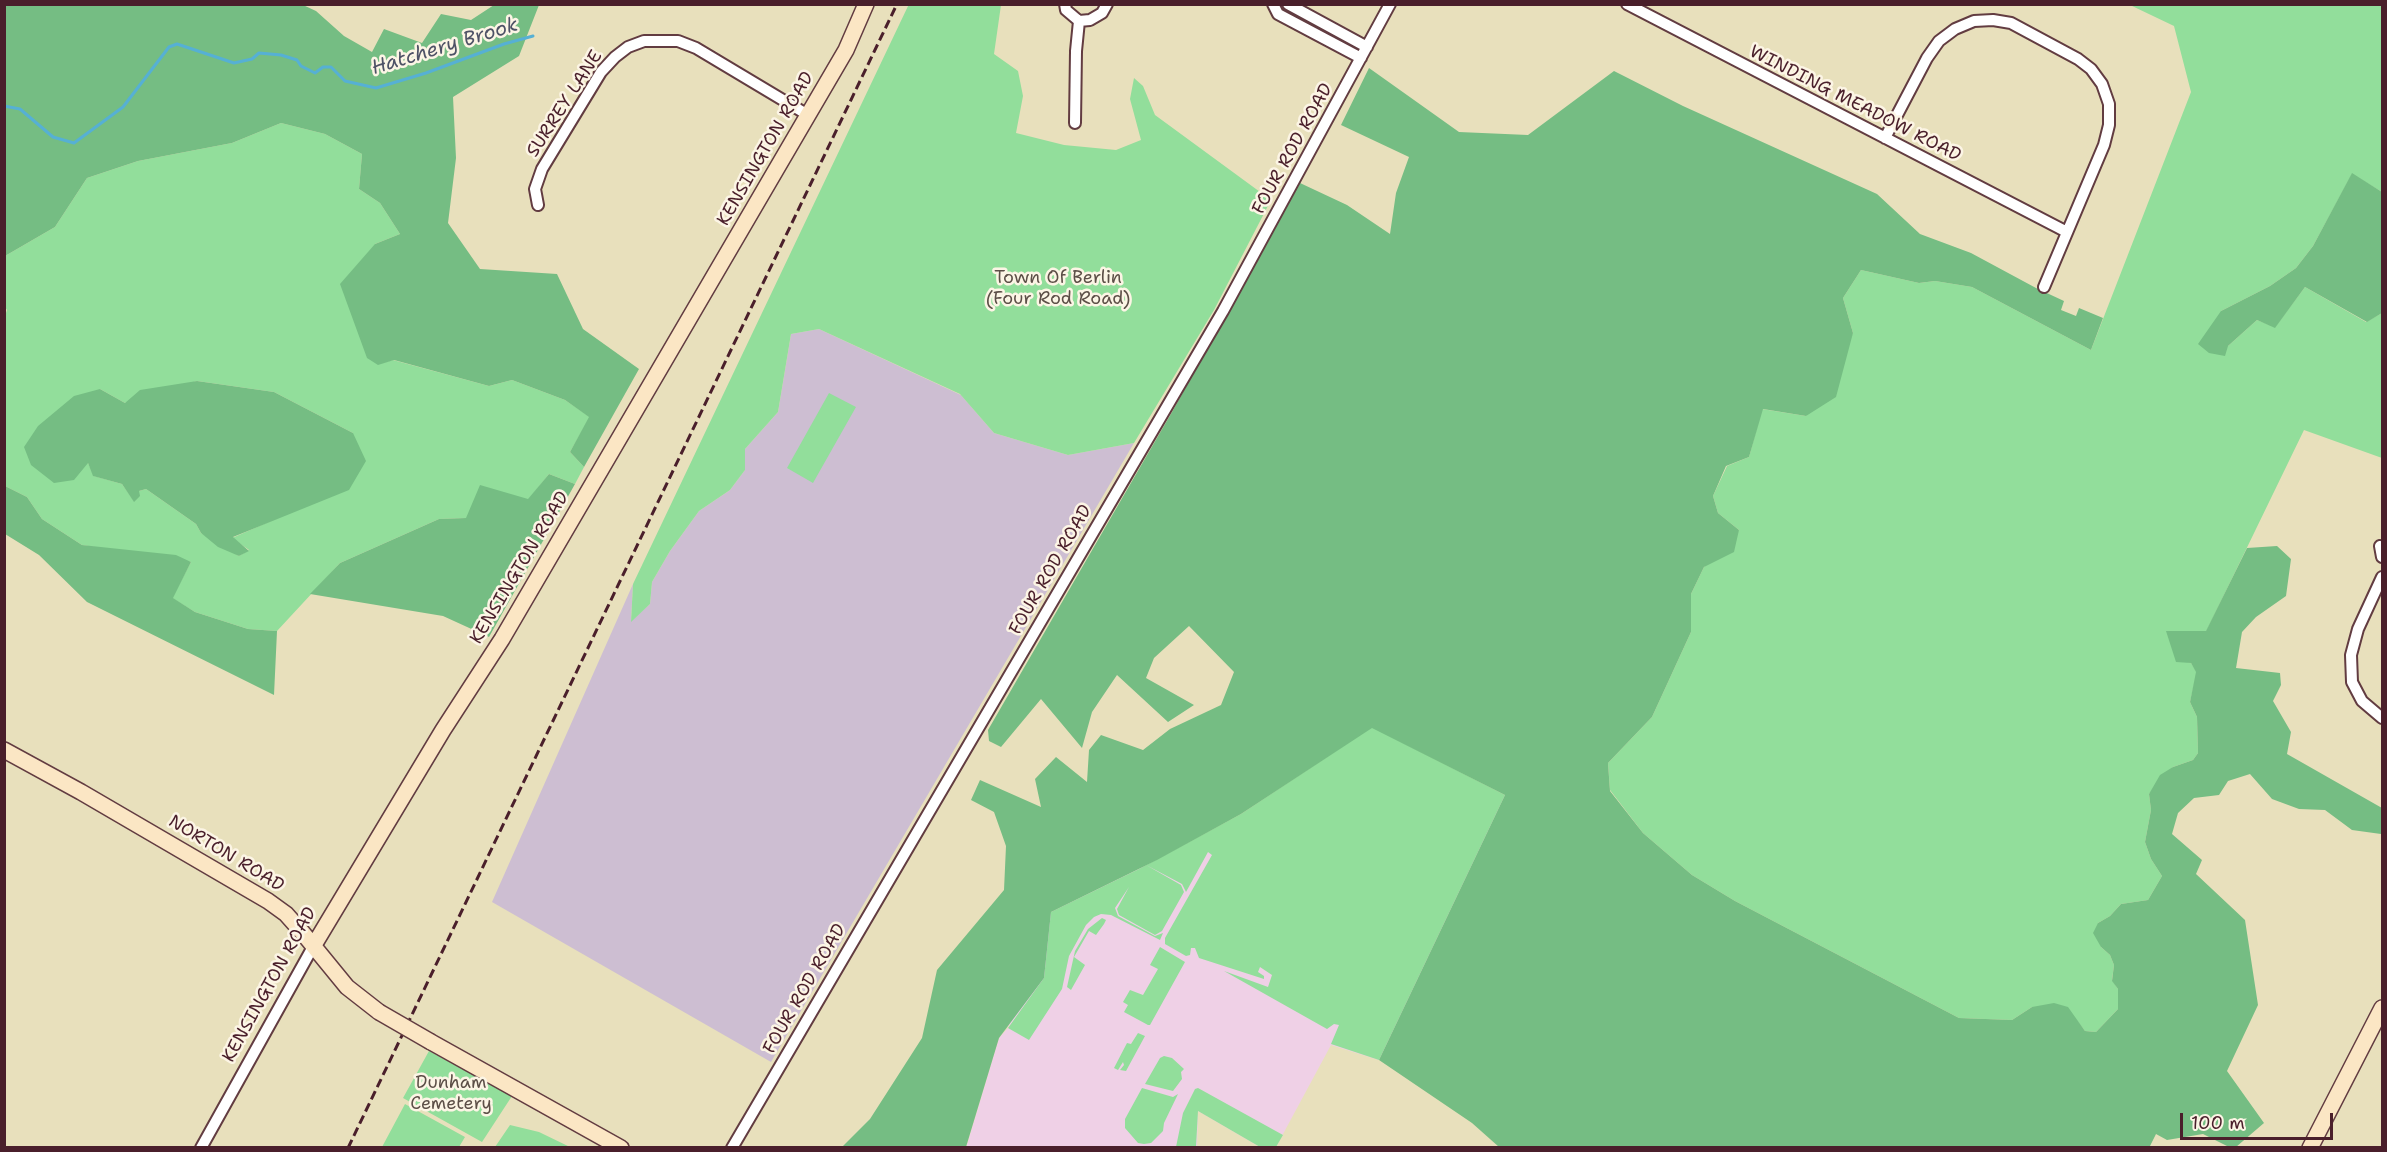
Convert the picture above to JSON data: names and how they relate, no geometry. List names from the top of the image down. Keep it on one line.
{"streets":{"street":["SURREY LANE","WINDING MEADOW ROAD","KENSINGTON ROAD","FOUR ROD ROAD","NORTON ROAD"]},"crossings":[["SURREY LANE","KENSINGTON ROAD"],["KENSINGTON ROAD","NORTON ROAD"]],"water":["Hatchery Brook"],"parks":["Town Of Berlin (Four Rod Road)","Dunham Cemetery"],"scale_bar":"100 m"}
